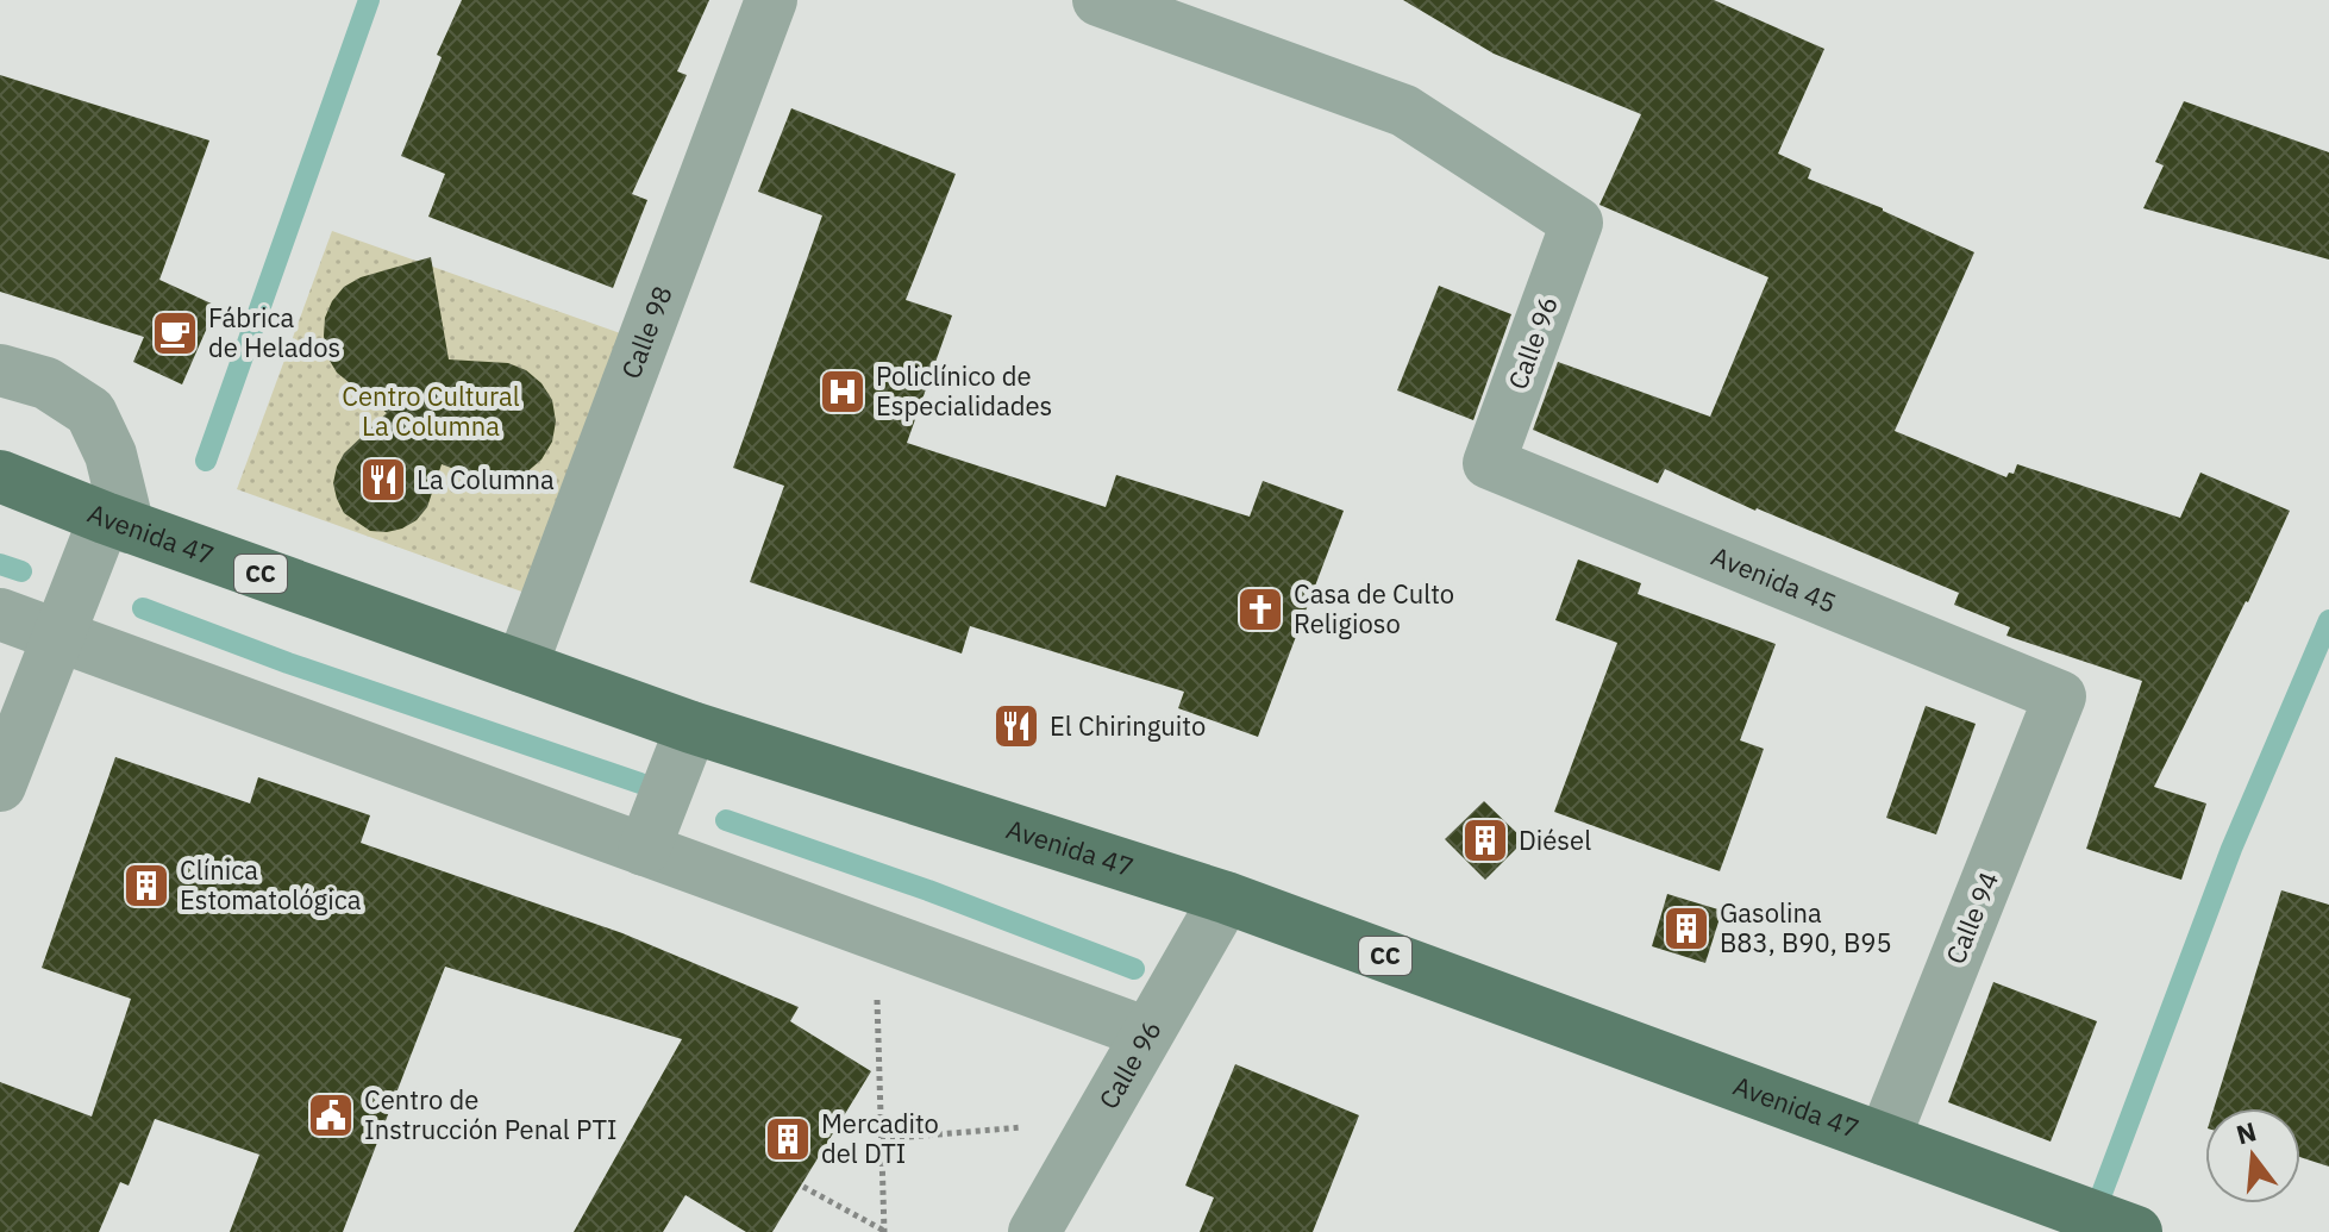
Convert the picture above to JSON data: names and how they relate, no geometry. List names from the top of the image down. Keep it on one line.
{"streets":{"main road":["Avenida 47","CC"],"street":["Calle 98","Calle 96","Avenida 45","Calle 94"]},"crossings":[["Calle 98","Avenida 47"],["Calle 96","Avenida 47"],["Calle 96","Avenida 45"],["Avenida 47","Calle 94"],["Avenida 45","Calle 94"]],"parks":["Centro Cultural La Columna"],"places":{"cafe":["Fábrica de Helados"],"hospital":["Policlínico de Especialidades"],"restaurant":["La Columna","El Chiringuito"],"church":["Casa de Culto Religioso"],"building":["Diésel","Clínica Estomatológica","Gasolina B83, B90, B95","Mercadito del DTI"],"public building":["Centro de Instrucción Penal PTI"]},"north":"top"}
